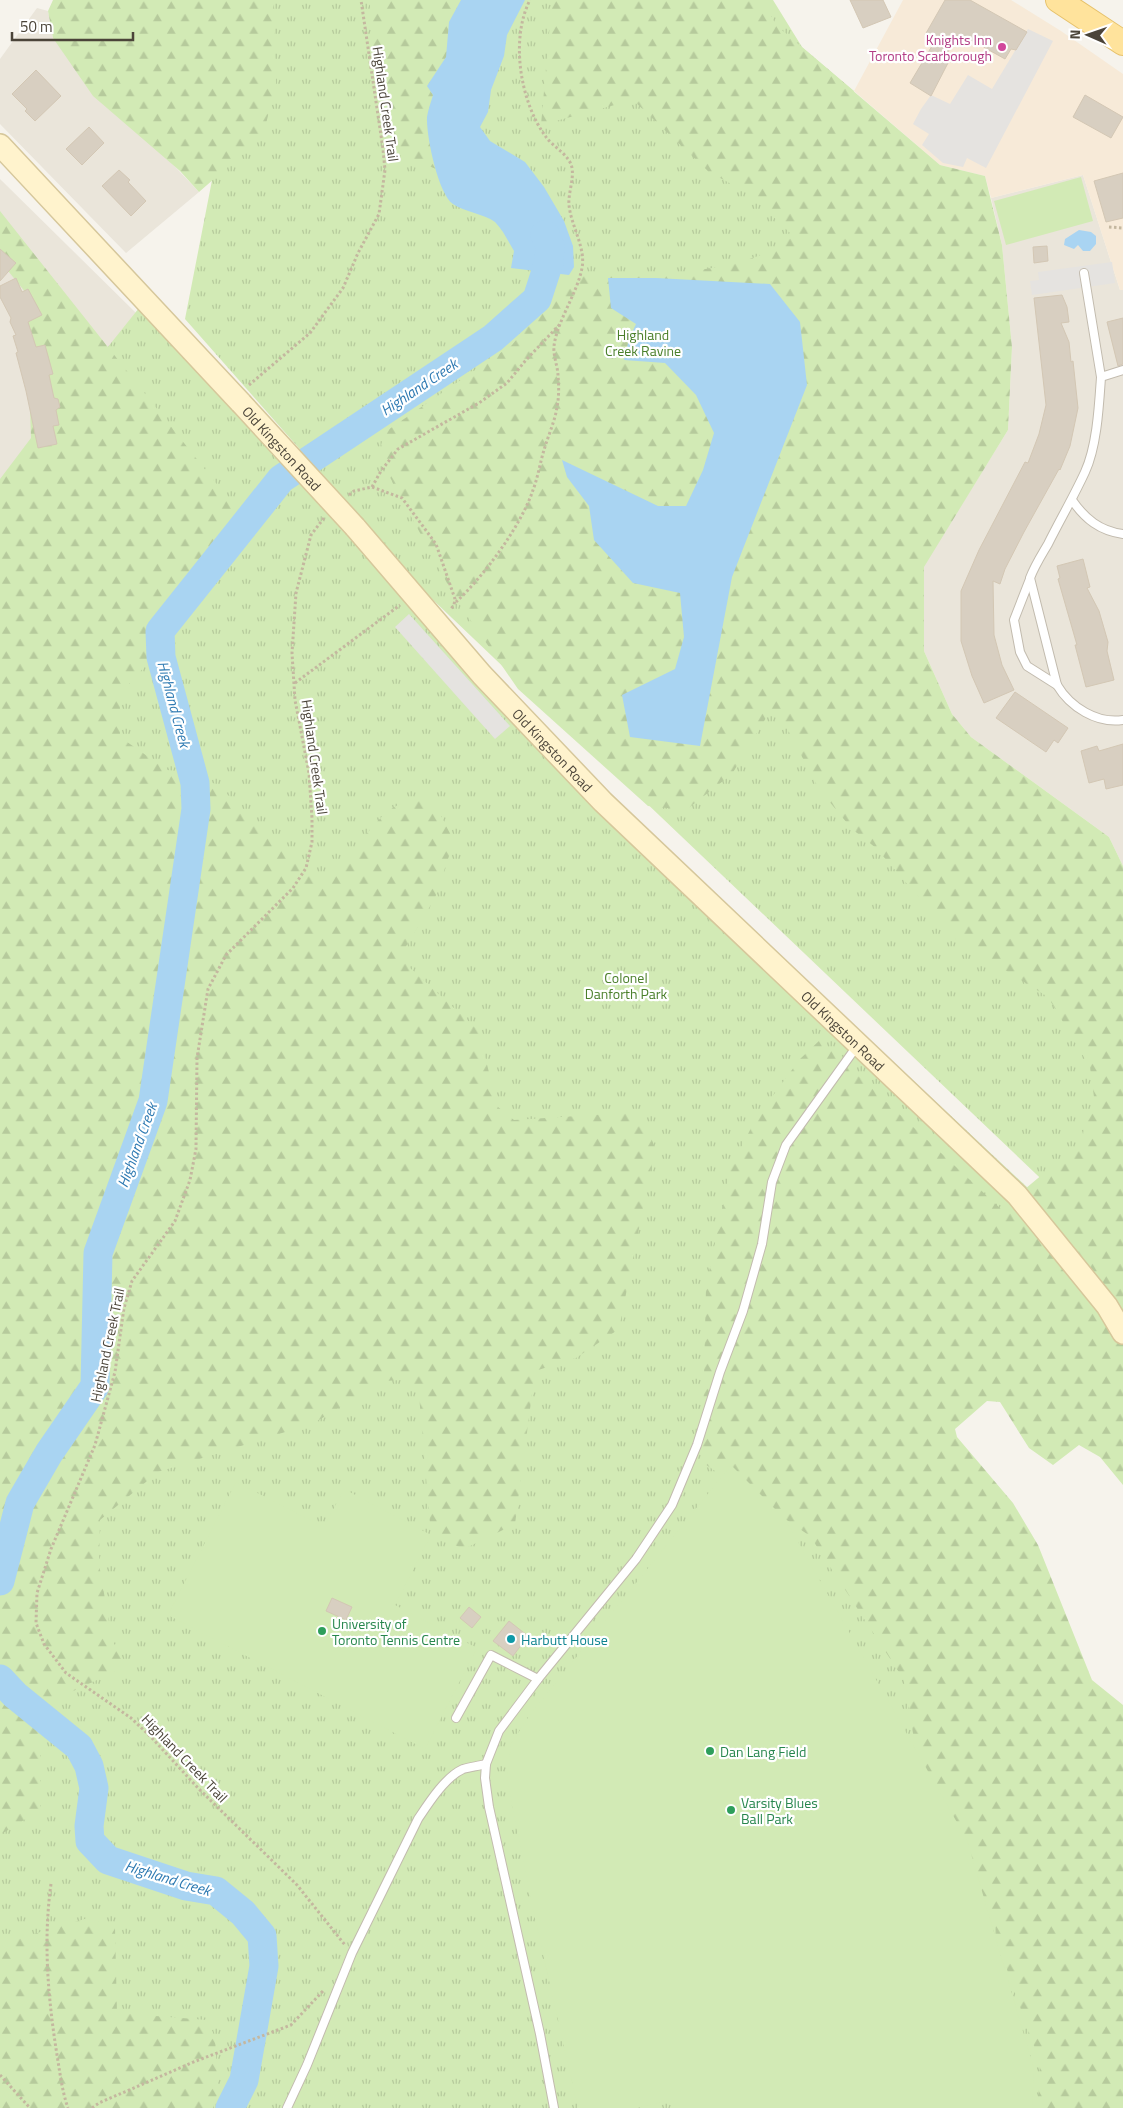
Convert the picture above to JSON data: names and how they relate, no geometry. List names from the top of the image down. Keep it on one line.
{"streets":{"street":["Old Kingston Road"],"path":["Highland Creek Trail"]},"crossings":[["Highland Creek Trail","Old Kingston Road"]],"water":["Highland Creek"],"parks":["Highland Creek Ravine","Colonel Danforth Park"],"places":["Knights Inn Toronto Scarborough","University of Toronto Tennis Centre","Harbutt House","Dan Lang Field","Varsity Blues Ball Park"],"scale_bar":"50 m","north":"left"}
